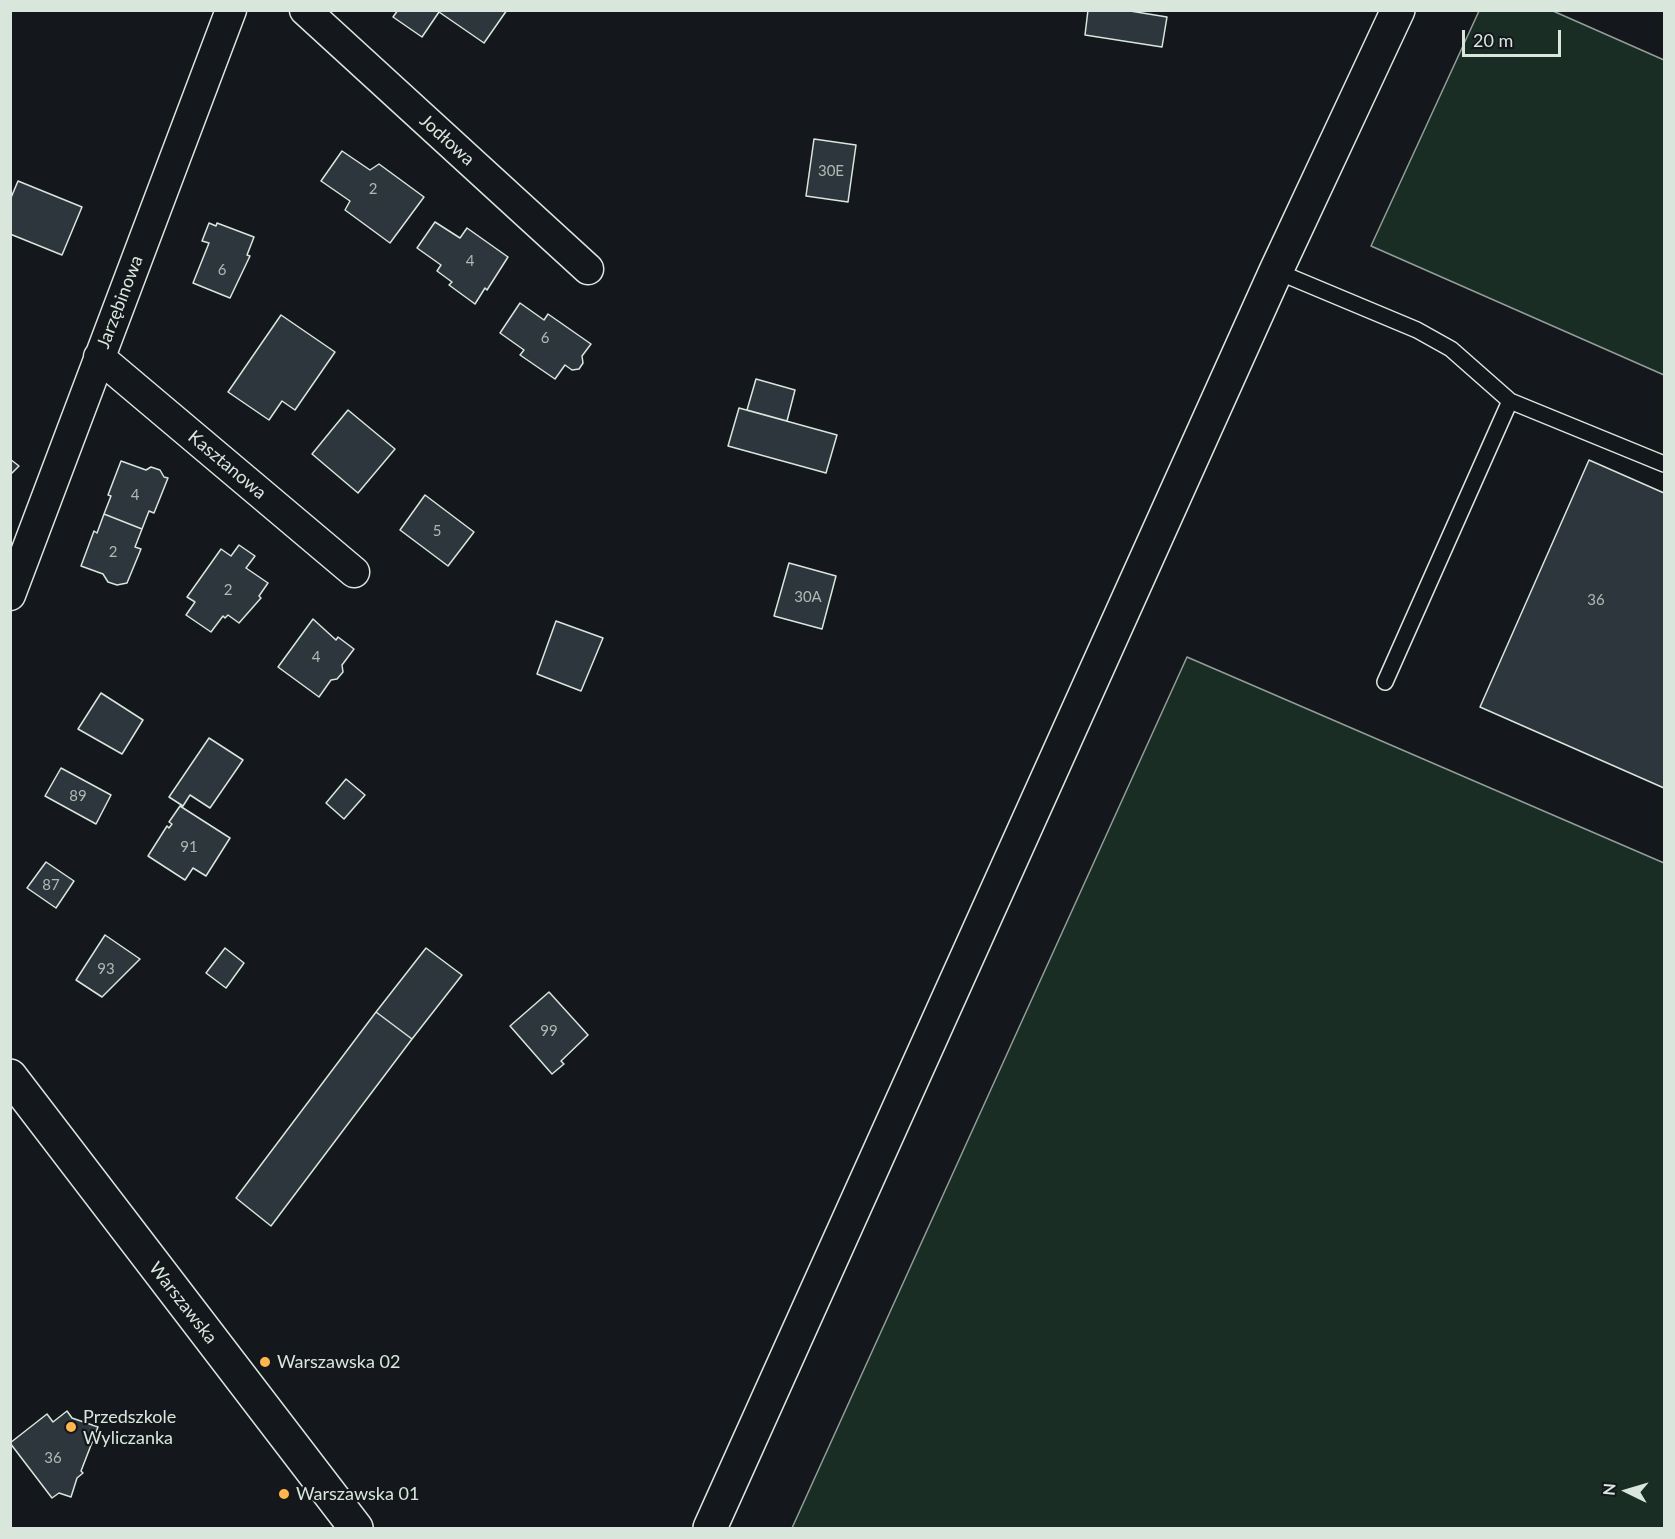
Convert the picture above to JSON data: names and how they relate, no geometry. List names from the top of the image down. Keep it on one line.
{"streets":{"main road":["Warszawska"],"street":["Jodłowa","Jarzębinowa","Kasztanowa"]},"crossings":[["Jarzębinowa","Kasztanowa"]],"places":["Warszawska 02","Przedszkole Wyliczanka","Warszawska 01"],"house_numbers":["30E","2","4","6","6","4","5","2","2","30A","36","4","89","91","87","93","99","36"],"scale_bar":"20 m","north":"left"}
